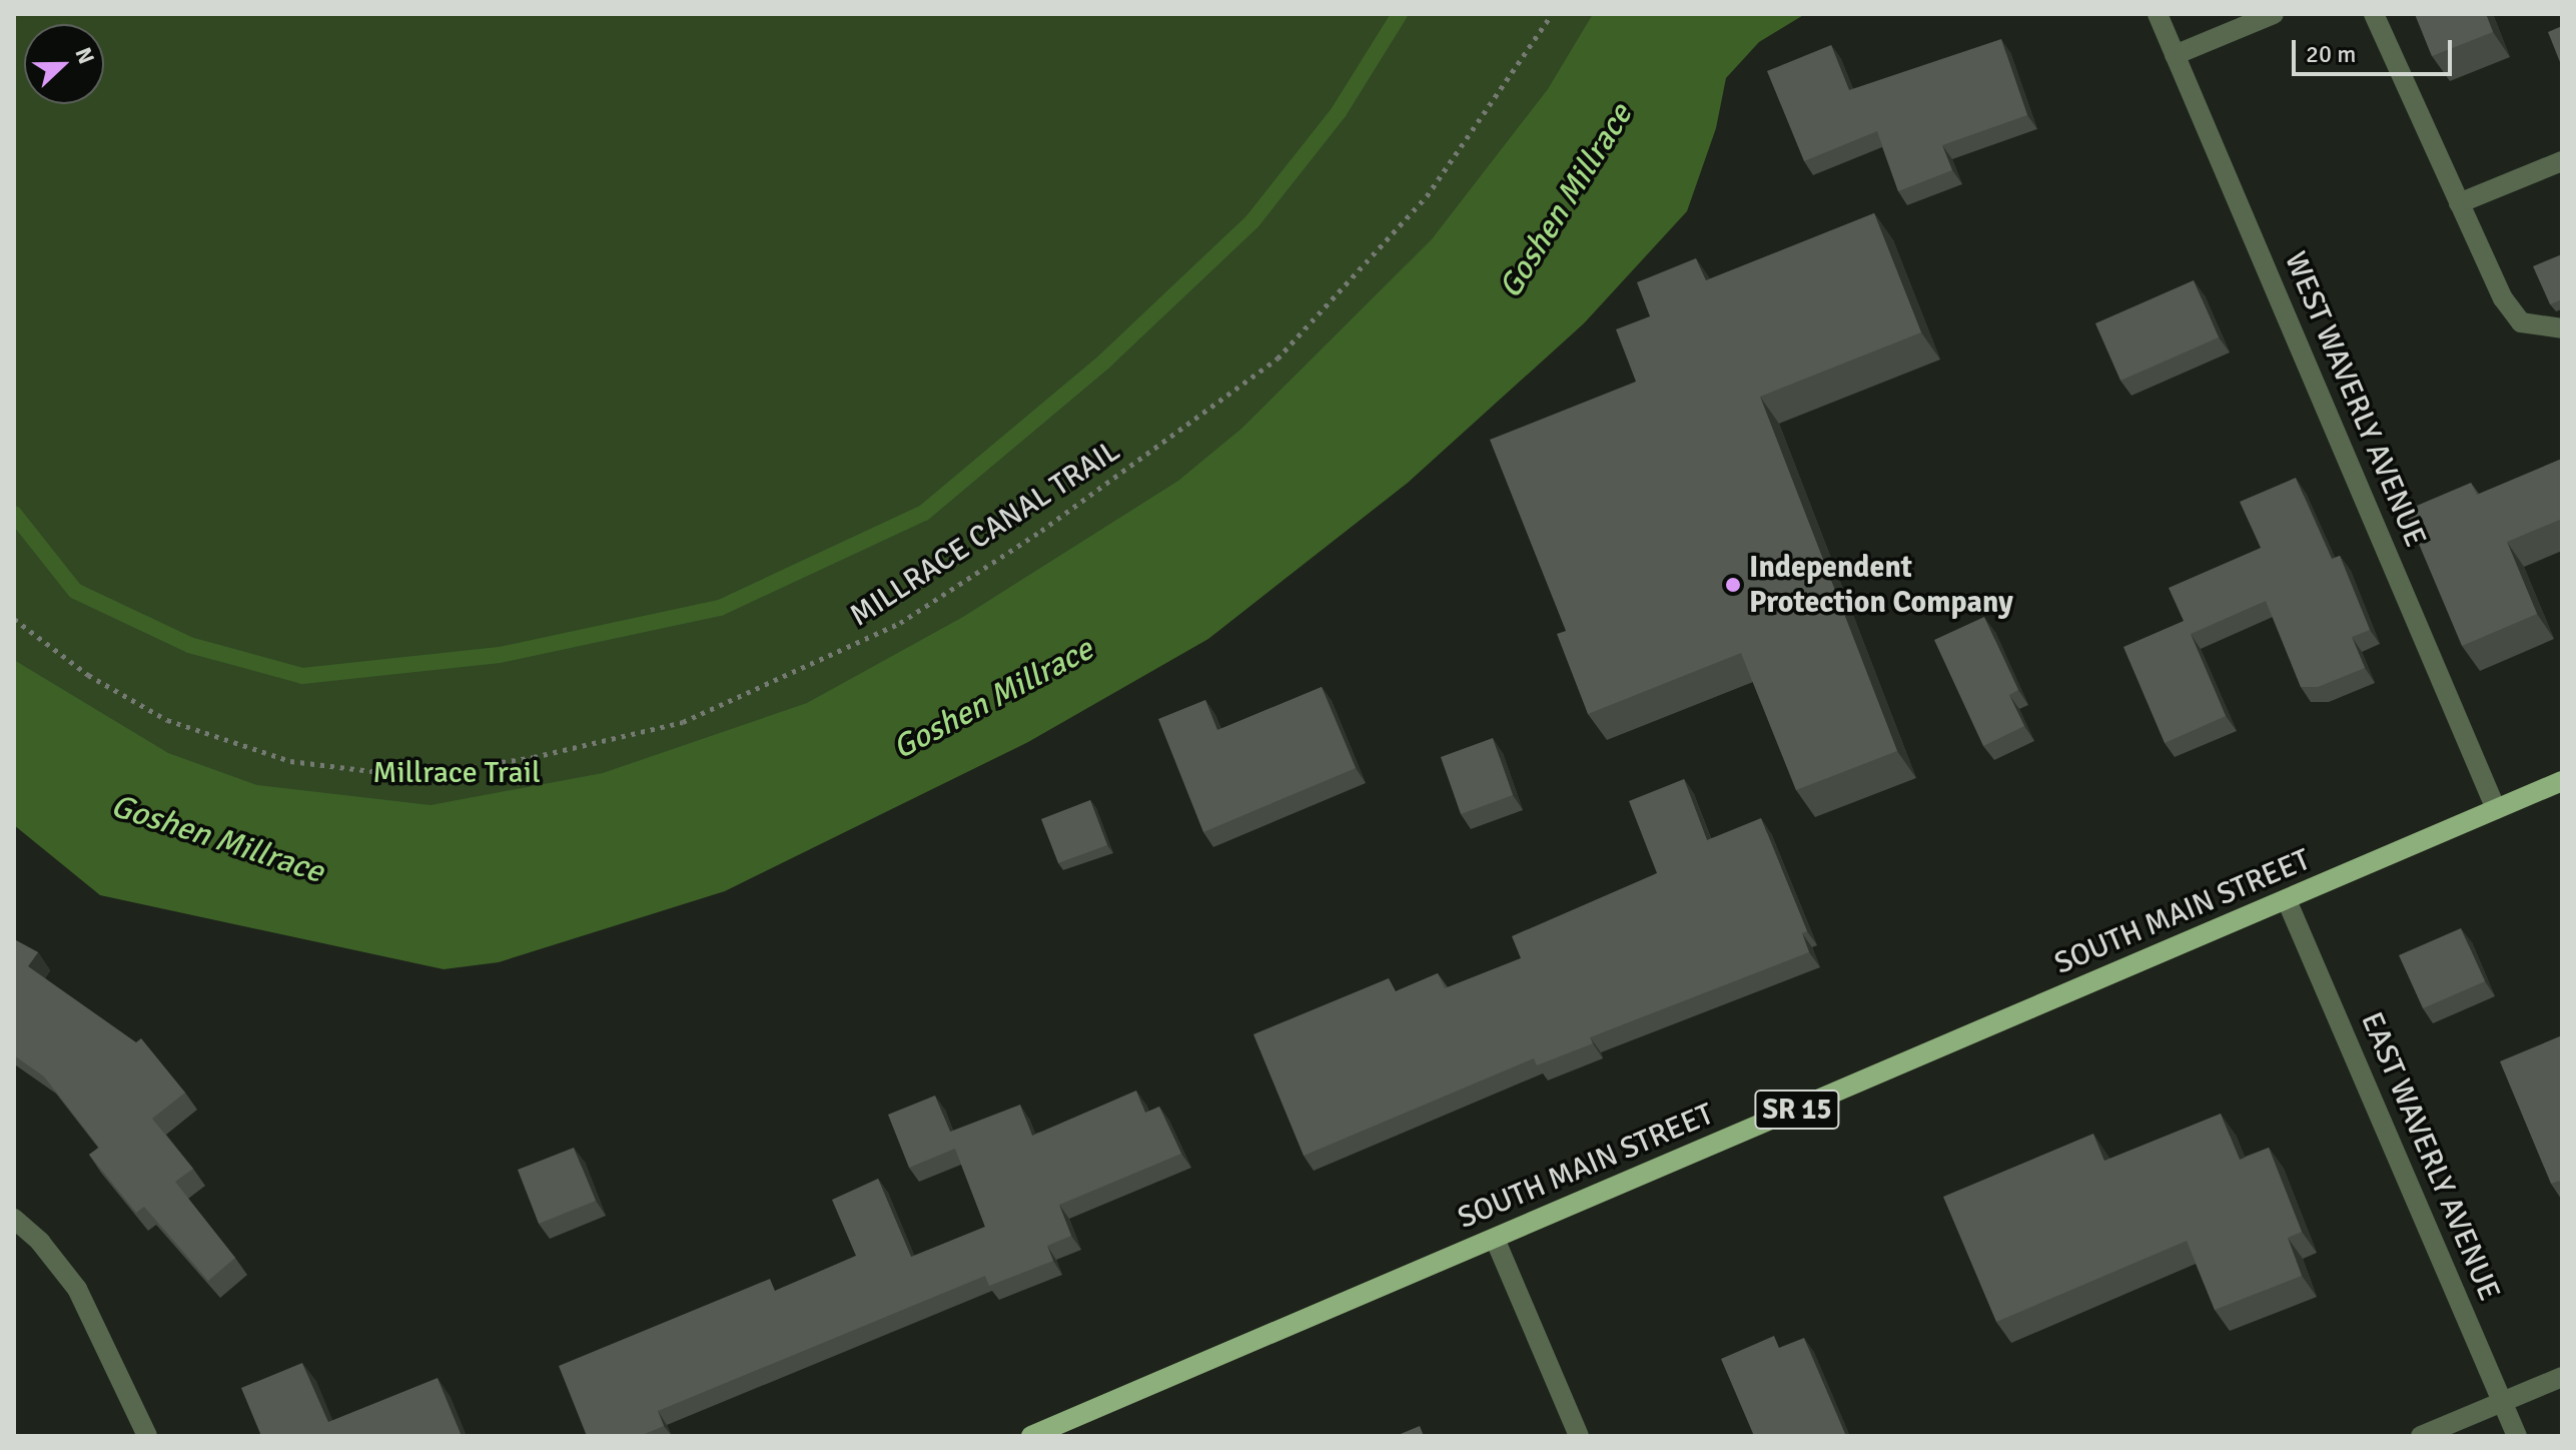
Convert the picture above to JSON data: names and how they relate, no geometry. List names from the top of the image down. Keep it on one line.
{"streets":{"main road":["SOUTH MAIN STREET","SR 15"],"street":["WEST WAVERLY AVENUE","EAST WAVERLY AVENUE"],"path":["MILLRACE CANAL TRAIL"]},"crossings":[["WEST WAVERLY AVENUE","SOUTH MAIN STREET"],["SOUTH MAIN STREET","EAST WAVERLY AVENUE"]],"water":["Goshen Millrace"],"parks":["Millrace Trail"],"places":["Independent Protection Company"],"scale_bar":"20 m","north":"right"}
